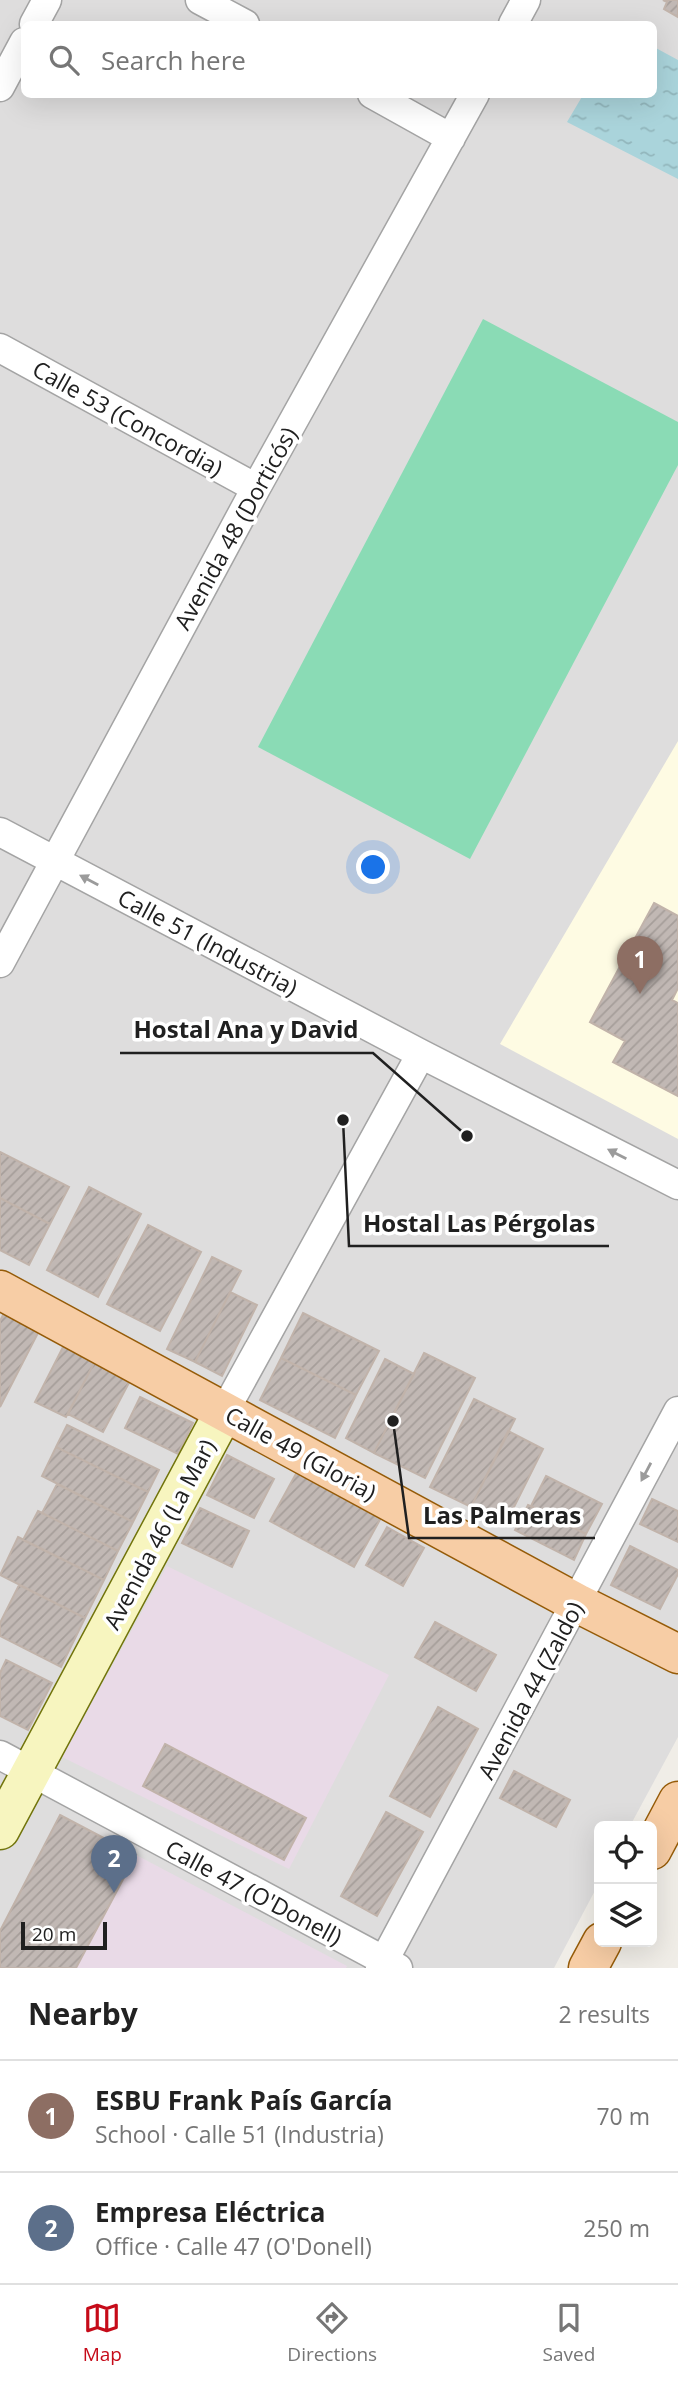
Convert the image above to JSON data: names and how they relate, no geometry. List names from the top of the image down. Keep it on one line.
{"streets":{"main road":["Calle 49 (Gloria)","Avenida 46 (La Mar)"],"street":["Calle 53 (Concordia)","Avenida 48 (Dorticós)","Calle 51 (Industria)","Avenida 44 (Zaldo)","Calle 47 (O'Donell)"]},"crossings":[["Calle 53 (Concordia)","Avenida 48 (Dorticós)"],["Avenida 48 (Dorticós)","Calle 51 (Industria)"],["Calle 51 (Industria)","Avenida 46 (La Mar)"],["Calle 49 (Gloria)","Avenida 46 (La Mar)"],["Calle 49 (Gloria)","Avenida 44 (Zaldo)"],["Avenida 46 (La Mar)","Calle 47 (O'Donell)"],["Avenida 44 (Zaldo)","Calle 47 (O'Donell)"]],"one_way":["Calle 51 (Industria)"],"places":["Hostal Las Pérgolas","Hostal Ana y David","Las Palmeras"],"scale_bar":"20 m","page":{"search":"Search here","pins":["1","2"],"scale":"20 m","heading":["Nearby","2 results"],"list":[{"mark":"1","name":"ESBU Frank País García","note":"School · Calle 51 (Industria)","value":"70 m"},{"mark":"2","name":"Empresa Eléctrica","note":"Office · Calle 47 (O'Donell)","value":"250 m"}],"nav":["Map","Directions","Saved"]}}
